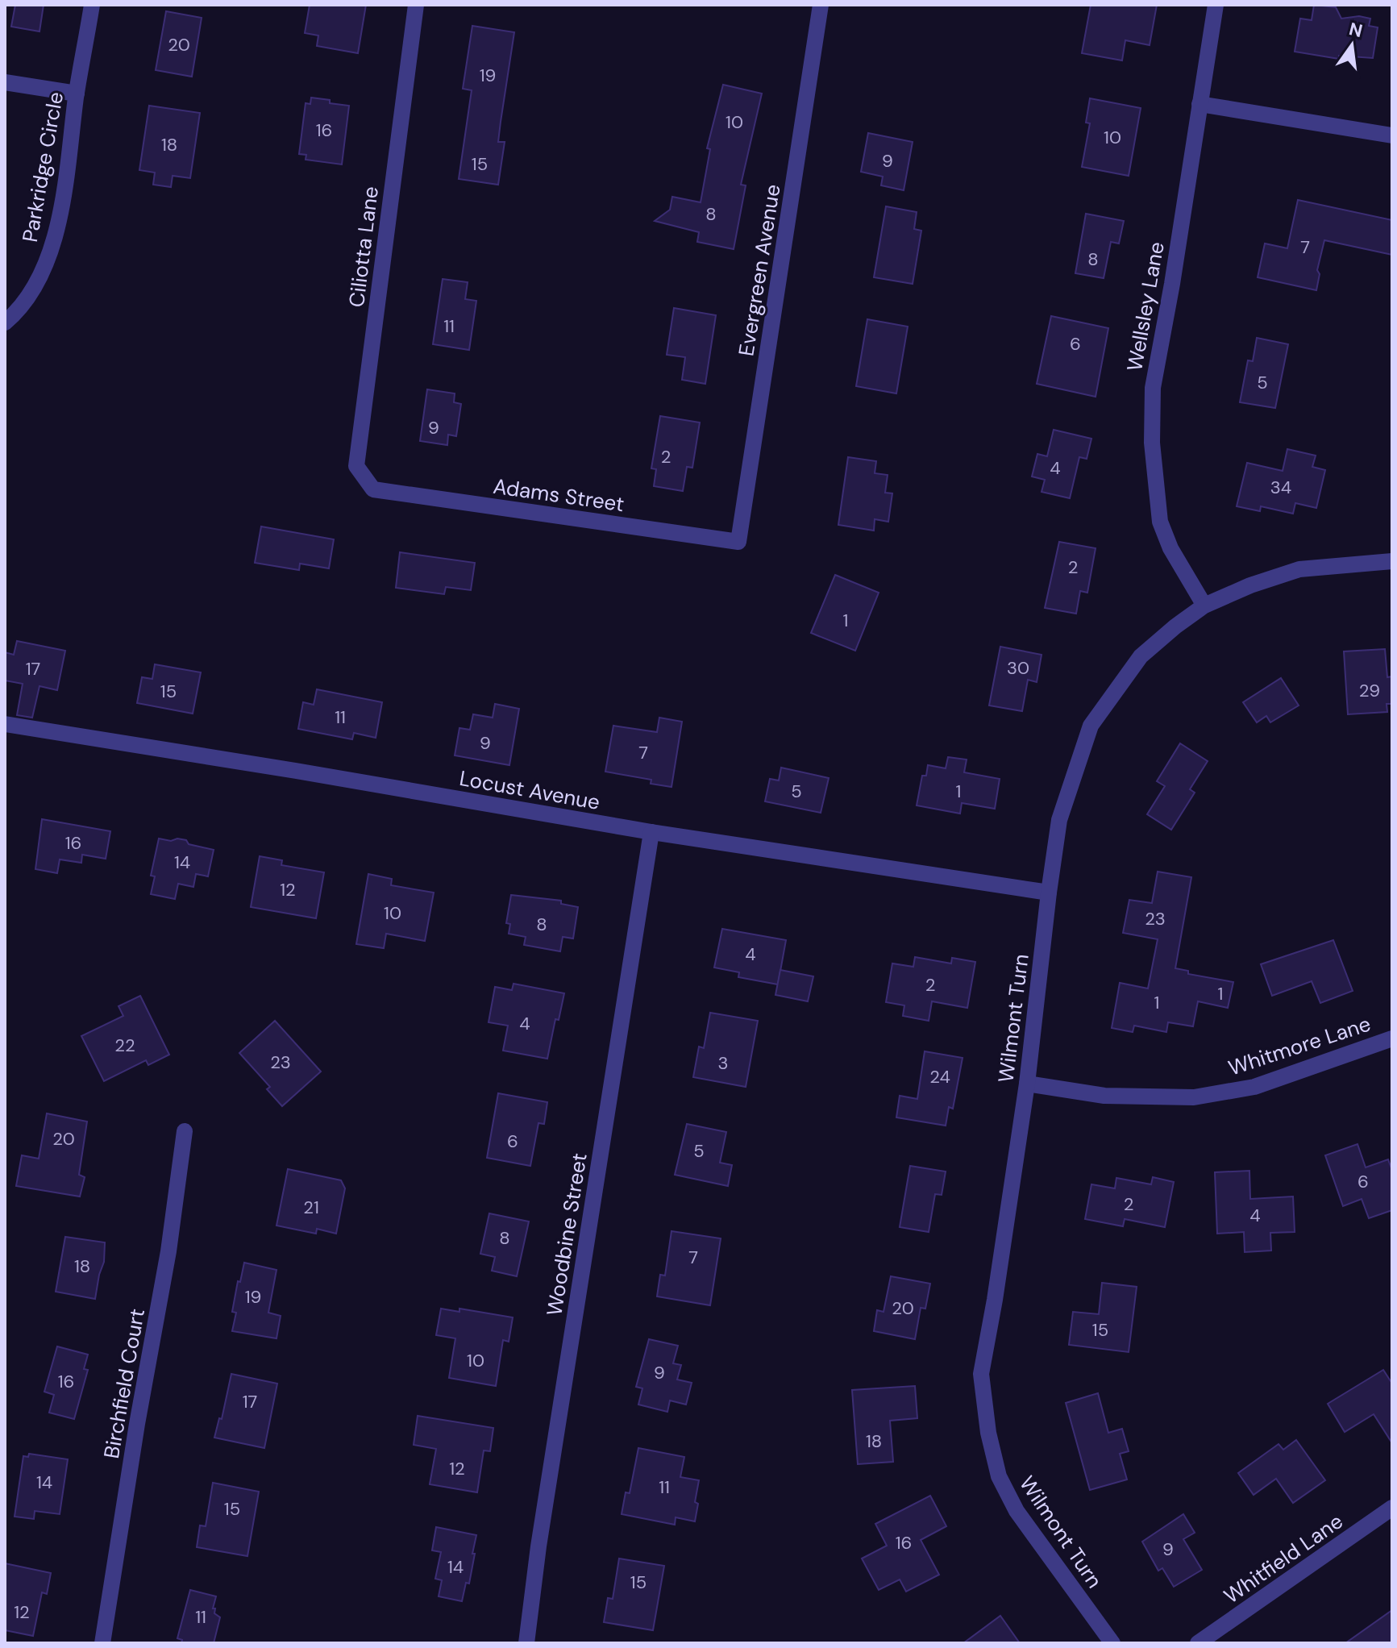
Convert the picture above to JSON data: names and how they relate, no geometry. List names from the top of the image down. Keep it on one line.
{"streets":{"street":["Parkridge Circle","Ciliotta Lane","Evergreen Avenue","Wellsley Lane","Adams Street","Locust Avenue","Wilmont Turn","Whitmore Lane","Woodbine Street","Birchfield Court","Whitfield Lane"]},"crossings":[["Ciliotta Lane","Adams Street"],["Evergreen Avenue","Adams Street"],["Wellsley Lane","Wilmont Turn"],["Locust Avenue","Wilmont Turn"],["Locust Avenue","Woodbine Street"],["Wilmont Turn","Whitmore Lane"]],"house_numbers":["20","19","10","16","10","18","9","15","8","7","8","11","6","5","9","2","4","34","2","1","30","17","29","15","11","9","7","5","1","16","14","12","10","23","8","4","2","1","1","4","22","23","3","24","20","6","5","6","2","21","4","8","7","18","19","20","15","10","9","16","17","18","12","14","11","15","16","9","14","15","12","11"],"north":"top"}
